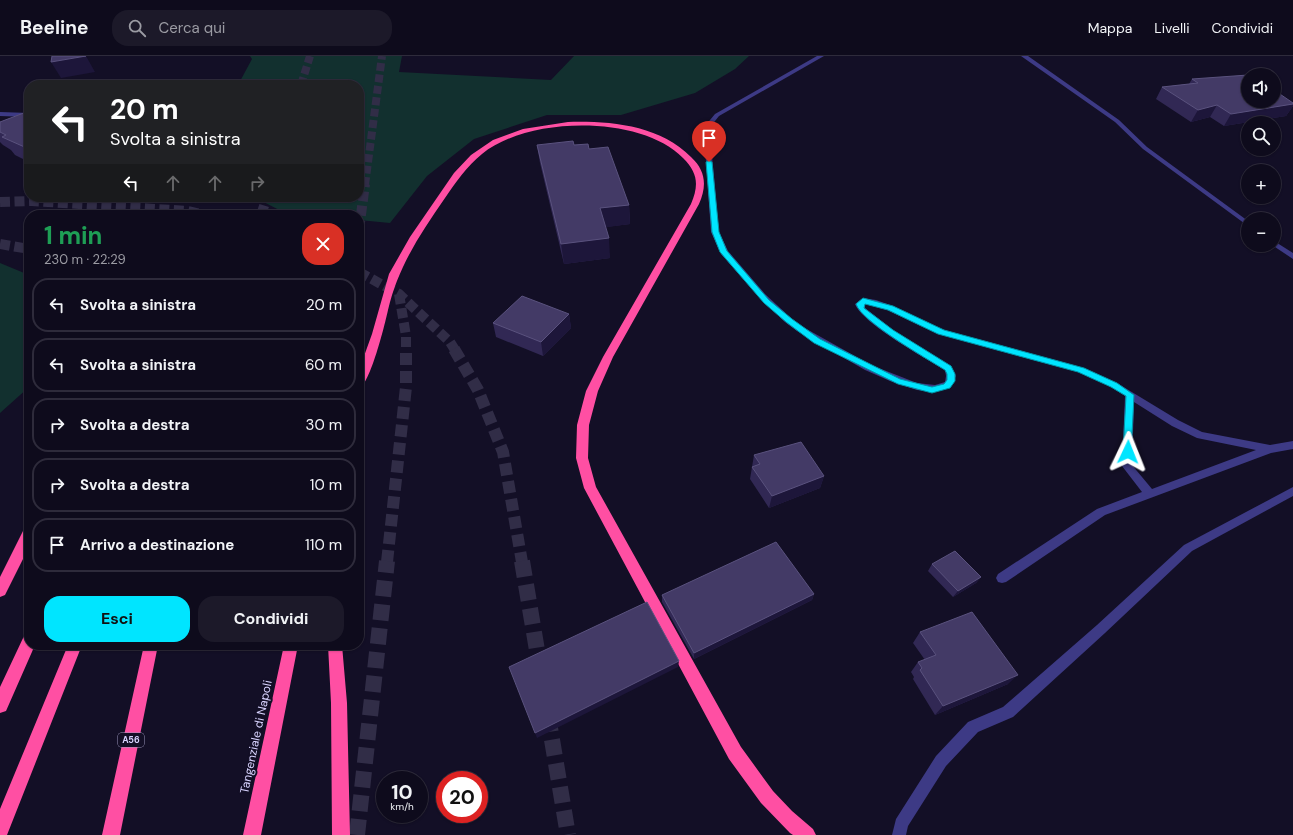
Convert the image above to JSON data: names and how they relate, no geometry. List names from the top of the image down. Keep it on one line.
{"streets":{"highway":["Tangenziale di Napoli","A56"]},"page":{"header":"Beeline","search":"Cerca qui","nav":["Mappa","Livelli","Condividi"],"map_buttons":["+","−"],"turn":["20 m","Svolta a sinistra"],"heading":["1 min","230 m · 22:29"],"list":[{"name":"Svolta a sinistra","value":"20 m"},{"name":"Svolta a sinistra","value":"60 m"},{"name":"Svolta a destra","value":"30 m"},{"name":"Svolta a destra","value":"10 m"},{"name":"Arrivo a destinazione","value":"110 m"}],"buttons":["Esci","Condividi"],"speed":"10 km/h","limit":"20"}}
